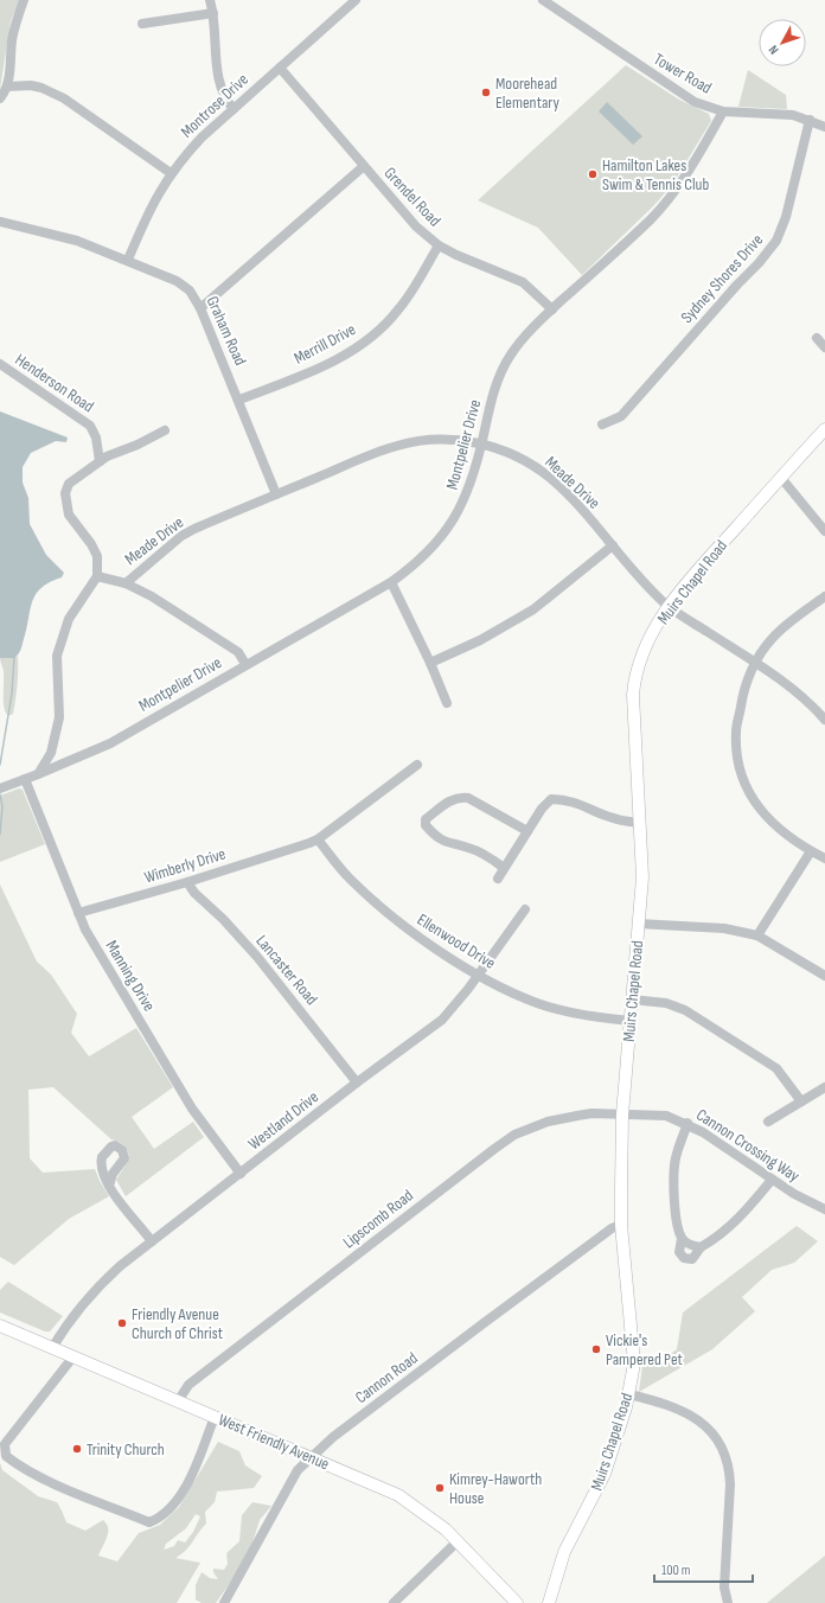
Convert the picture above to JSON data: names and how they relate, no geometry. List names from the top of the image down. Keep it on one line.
{"streets":{"main road":["Muirs Chapel Road","West Friendly Avenue"],"street":["Tower Road","Montrose Drive","Grendel Road","Sydney Shores Drive","Graham Road","Merrill Drive","Henderson Road","Montpelier Drive","Meade Drive","Wimberly Drive","Ellenwood Drive","Lancaster Road","Manning Drive","Westland Drive","Cannon Crossing Way","Lipscomb Road","Cannon Road"]},"crossings":[["Tower Road","Sydney Shores Drive"],["Tower Road","Montpelier Drive"],["Montrose Drive","Grendel Road"],["Montrose Drive","Graham Road"],["Grendel Road","Merrill Drive"],["Grendel Road","Montpelier Drive"],["Graham Road","Merrill Drive"],["Graham Road","Meade Drive"],["Montpelier Drive","Meade Drive"],["Meade Drive","Muirs Chapel Road"],["Muirs Chapel Road","Ellenwood Drive"],["Muirs Chapel Road","Cannon Crossing Way"],["Muirs Chapel Road","Lipscomb Road"],["Muirs Chapel Road","Cannon Road"],["Wimberly Drive","Ellenwood Drive"],["Wimberly Drive","Lancaster Road"],["Wimberly Drive","Manning Drive"],["Ellenwood Drive","Westland Drive"],["Lancaster Road","Westland Drive"],["Manning Drive","Westland Drive"],["Westland Drive","West Friendly Avenue"],["Cannon Crossing Way","Lipscomb Road"],["Lipscomb Road","West Friendly Avenue"],["Cannon Road","West Friendly Avenue"]],"places":["Moorehead Elementary","Hamilton Lakes Swim & Tennis Club","Friendly Avenue Church of Christ","Vickie's Pampered Pet","Trinity Church","Kimrey-Haworth House"],"scale_bar":"100 m","north":"bottom left"}
